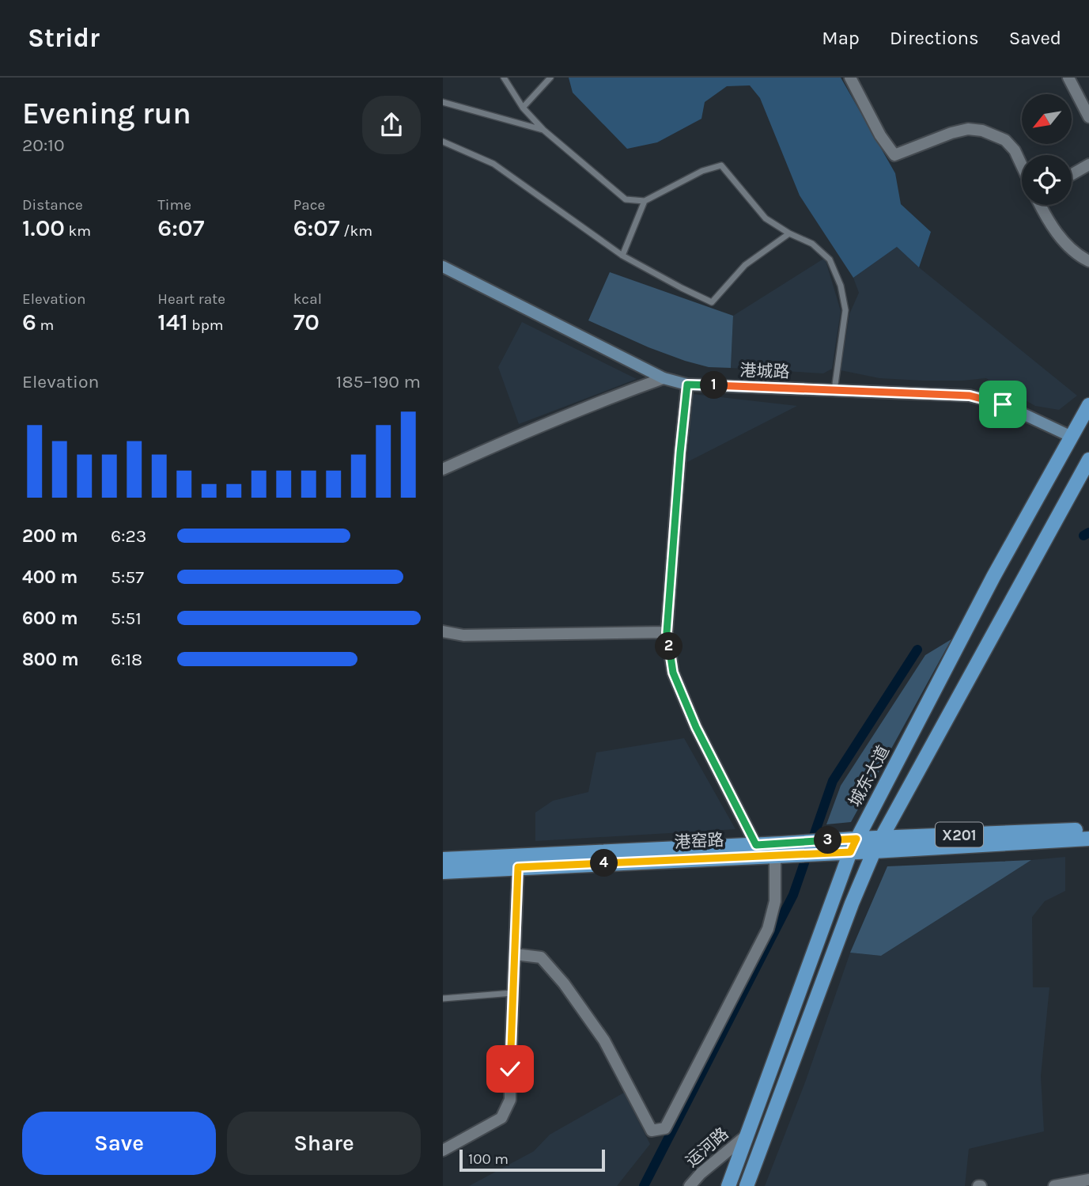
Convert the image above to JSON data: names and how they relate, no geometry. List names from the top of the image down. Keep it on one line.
{"streets":{"main road":["城东大道","X201","港窑路"],"street":["港城路","运河路"]},"crossings":[["港城路","城东大道"],["城东大道","港窑路"],["城东大道","运河路"]],"scale_bar":"100 m","north":"bottom left","page":{"header":"Stridr","nav":["Map","Directions","Saved"],"heading":["Evening run","20:10"],"stats":[["Distance","1.00 km"],["Time","6:07"],["Pace","6:07 /km"],["Elevation","6 m"],["Heart rate","141 bpm"],["kcal","70"]],"chart":["Elevation","185–190 m"],"pins":["1","2","3","4"],"list":[{"name":"200 m","note":"6:23"},{"name":"400 m","note":"5:57"},{"name":"600 m","note":"5:51"},{"name":"800 m","note":"6:18"}],"buttons":["Save","Share"],"scale":"100 m"}}
